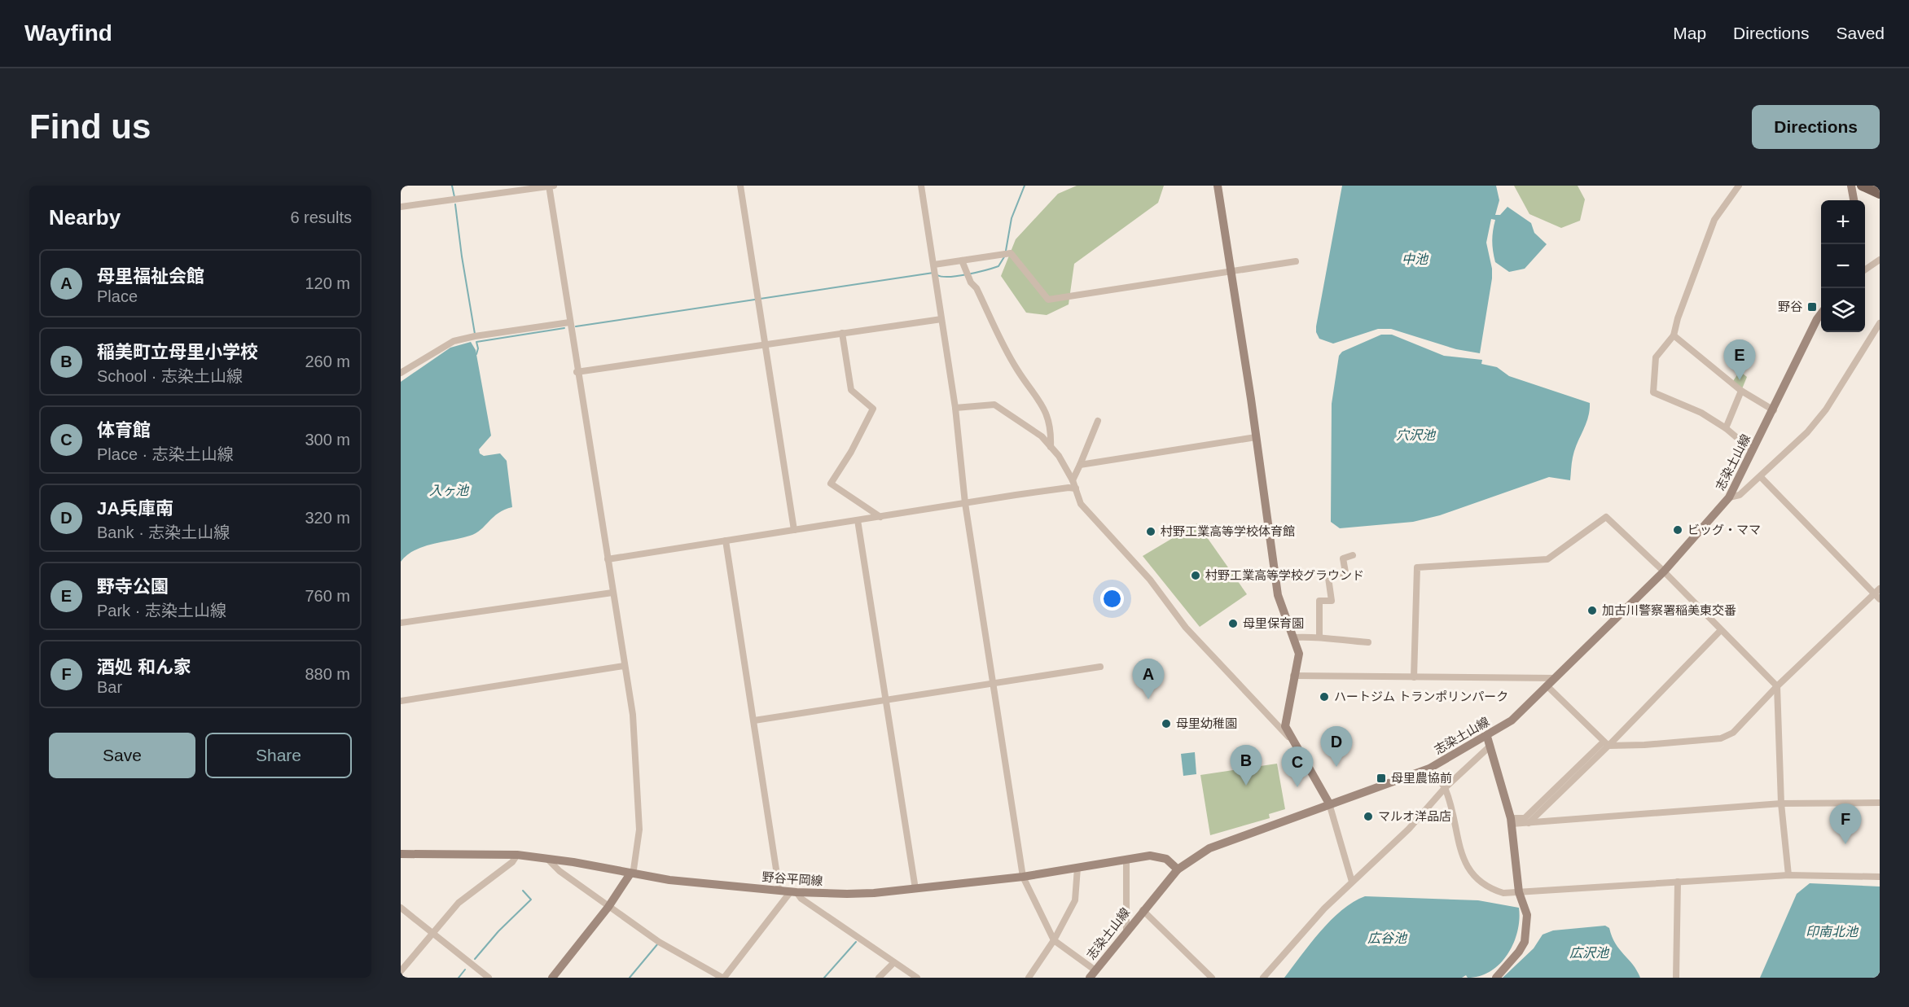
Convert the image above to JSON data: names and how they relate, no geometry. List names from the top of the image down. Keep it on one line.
{"streets":{"main road":["志染土山線","野谷平岡線"]},"crossings":[["志染土山線","野谷平岡線"]],"water":["中池","穴沢池","入ヶ池","印南北池","広谷池","広沢池"],"places":{"transit":["野谷","母里農協前"],"other":["ビッグ・ママ","村野工業高等学校体育館","村野工業高等学校グラウンド","加古川警察署稲美東交番","母里保育園","ハートジム トランポリンパーク","母里幼稚園","マルオ洋品店"]},"page":{"header":"Wayfind","nav":["Map","Directions","Saved"],"buttons":["Directions",["Save","Share"]],"title":"Find us","heading":["Nearby","6 results"],"map_buttons":["+","−"],"list":[{"mark":"A","name":"母里福祉会館","note":"Place","value":"120 m"},{"mark":"B","name":"稲美町立母里小学校","note":"School · 志染土山線","value":"260 m"},{"mark":"C","name":"体育館","note":"Place · 志染土山線","value":"300 m"},{"mark":"D","name":"JA兵庫南","note":"Bank · 志染土山線","value":"320 m"},{"mark":"E","name":"野寺公園","note":"Park · 志染土山線","value":"760 m"},{"mark":"F","name":"酒処 和ん家","note":"Bar","value":"880 m"}],"pins":["E","A","D","B","C","F"]}}
